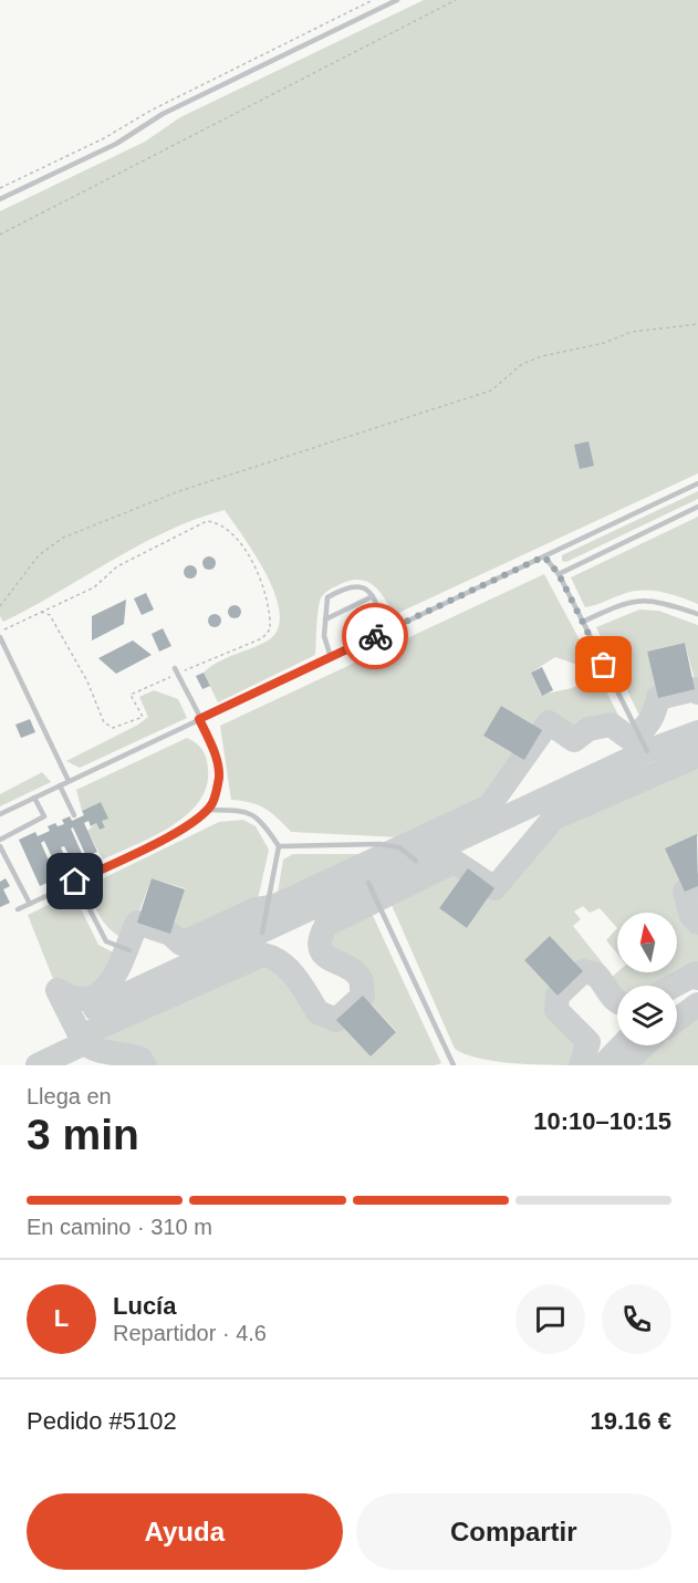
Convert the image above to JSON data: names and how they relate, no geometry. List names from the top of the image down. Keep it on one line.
{"north":"top","page":{"heading":["3 min","Llega en","10:10–10:15"],"panel":["Lucía","Repartidor · 4.6","Pedido #5102","19.16 €"],"bar":"En camino · 310 m","round":"L","buttons":["Ayuda","Compartir"]}}
